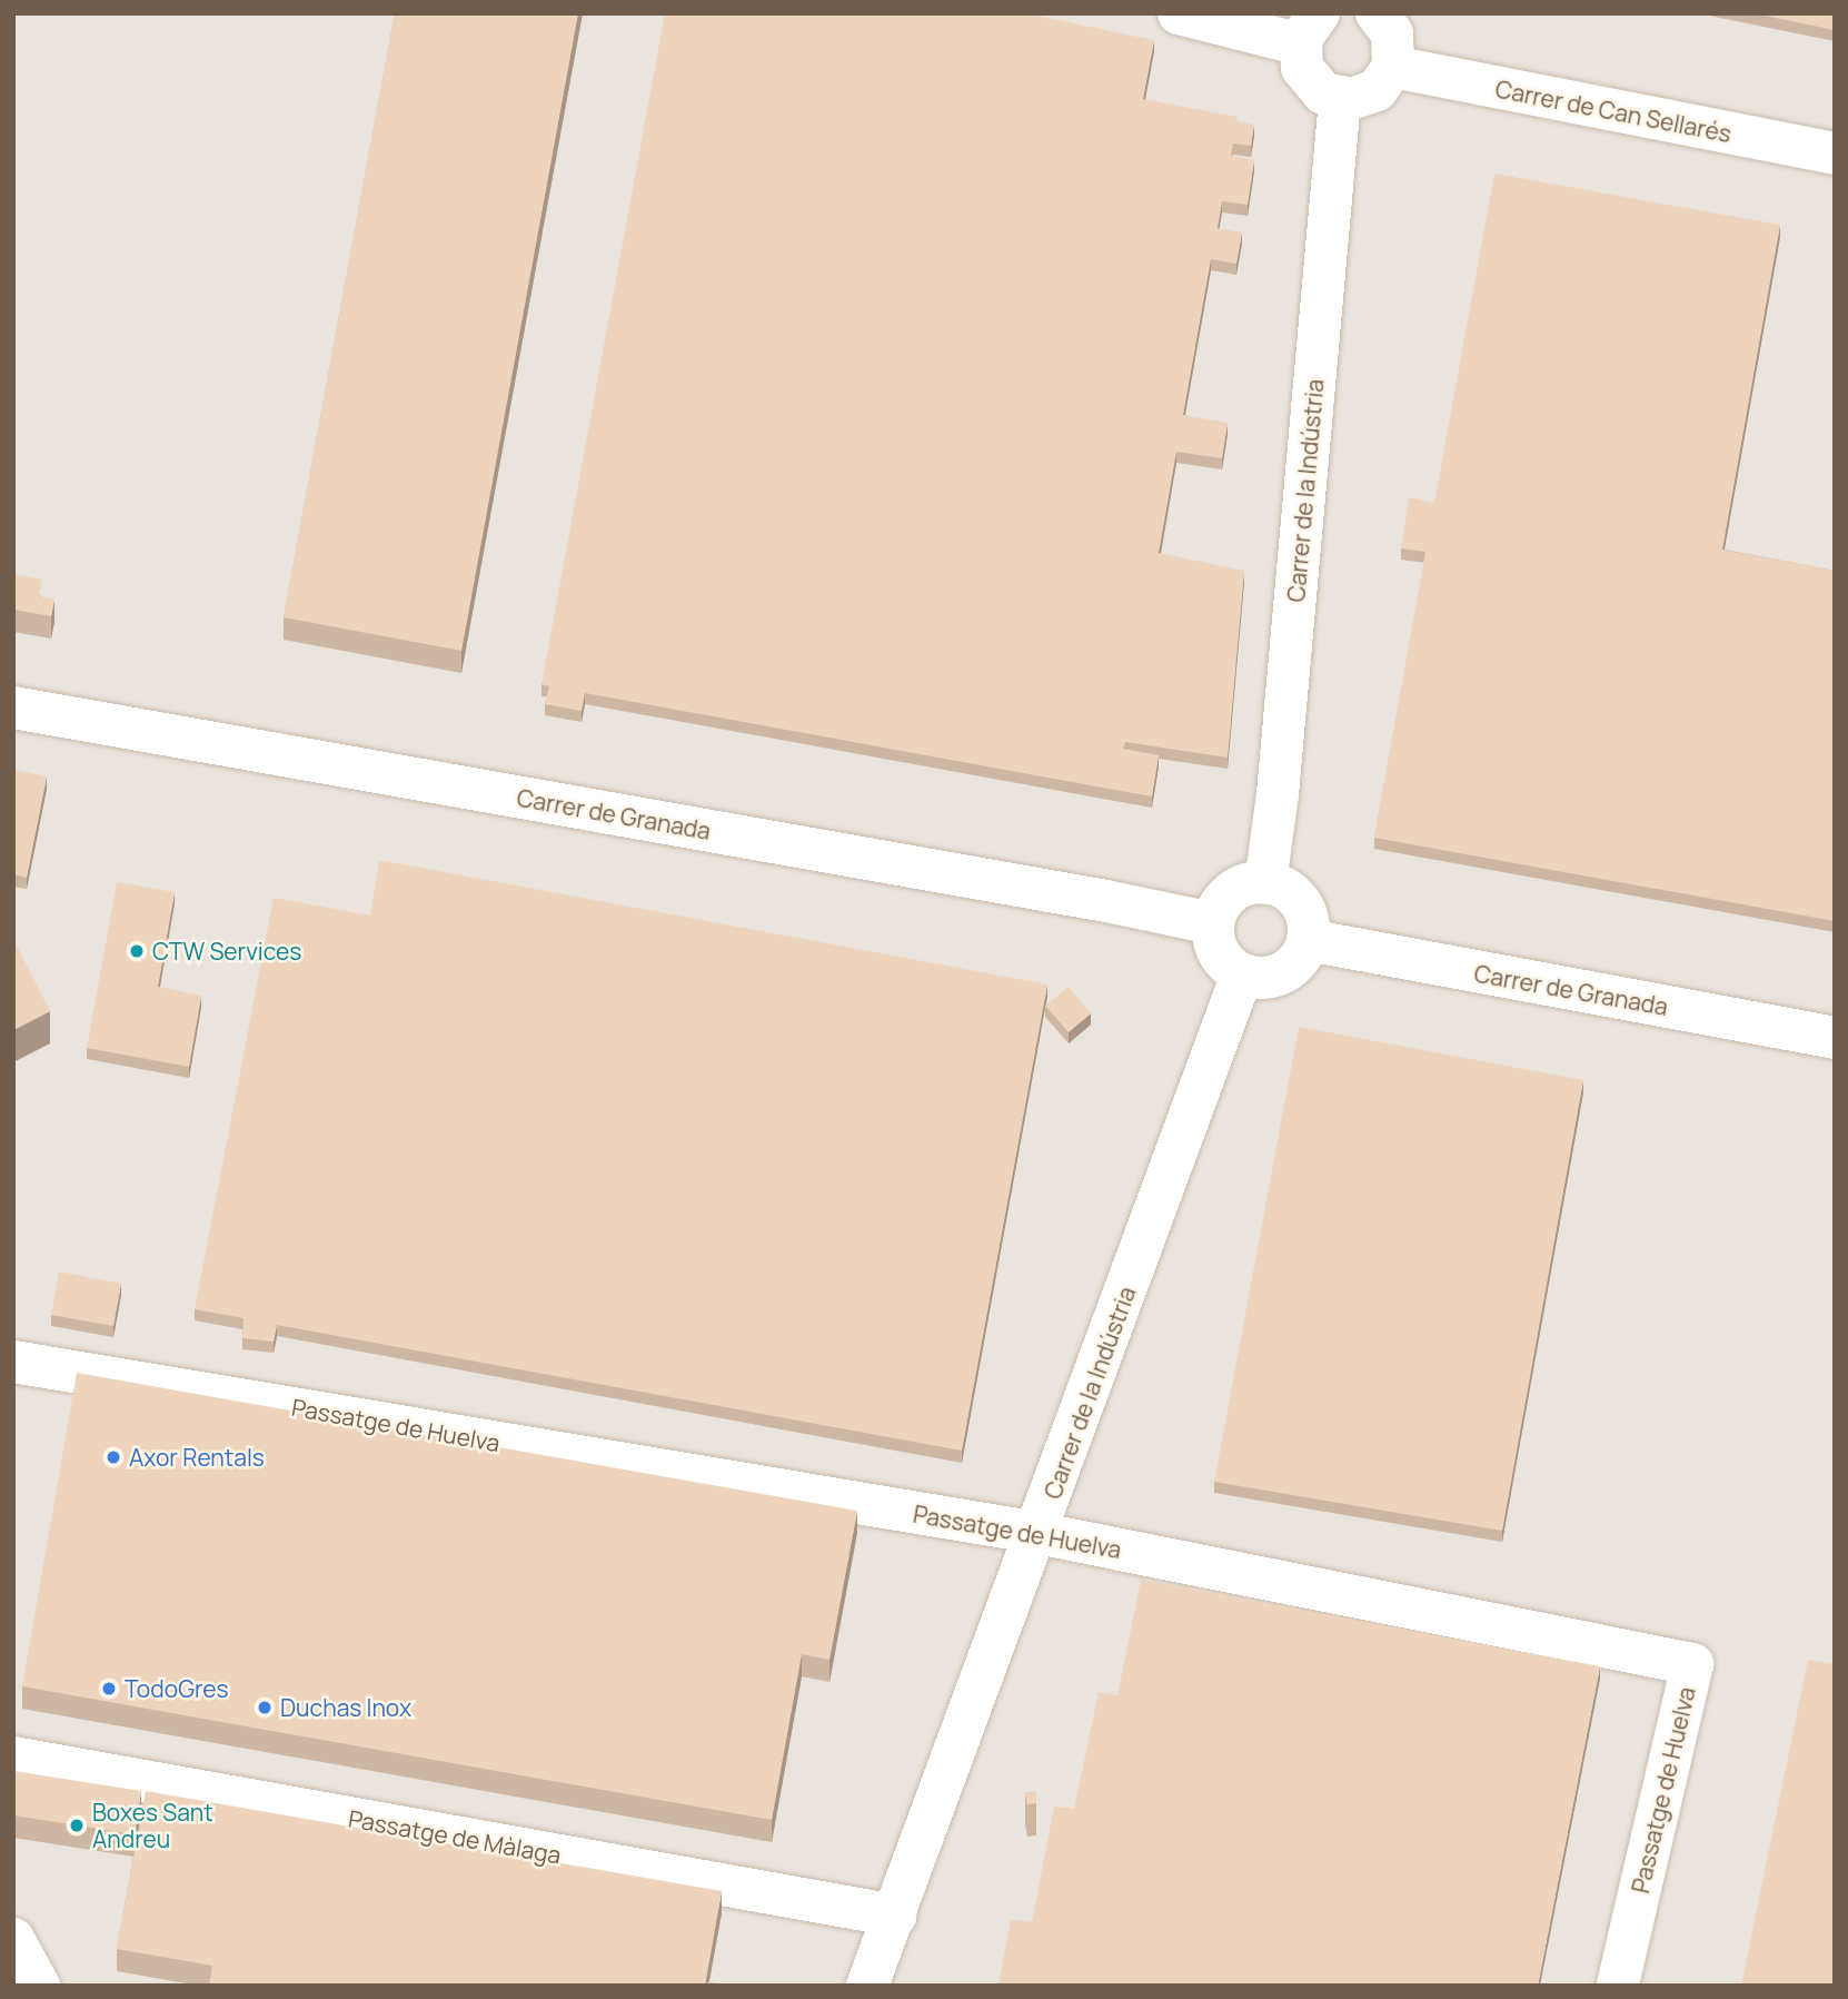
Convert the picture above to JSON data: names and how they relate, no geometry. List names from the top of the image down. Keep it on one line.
{"streets":{"street":["Carrer de Can Sellarés","Carrer de la Indústria","Carrer de Granada","Passatge de Huelva","Passatge de Màlaga"]},"crossings":[["Carrer de la Indústria","Carrer de Granada"],["Carrer de la Indústria","Passatge de Huelva"],["Carrer de la Indústria","Passatge de Màlaga"]],"places":["CTW Services","Axor Rentals","TodoGres","Duchas Inox","Boxes Sant Andreu"]}
